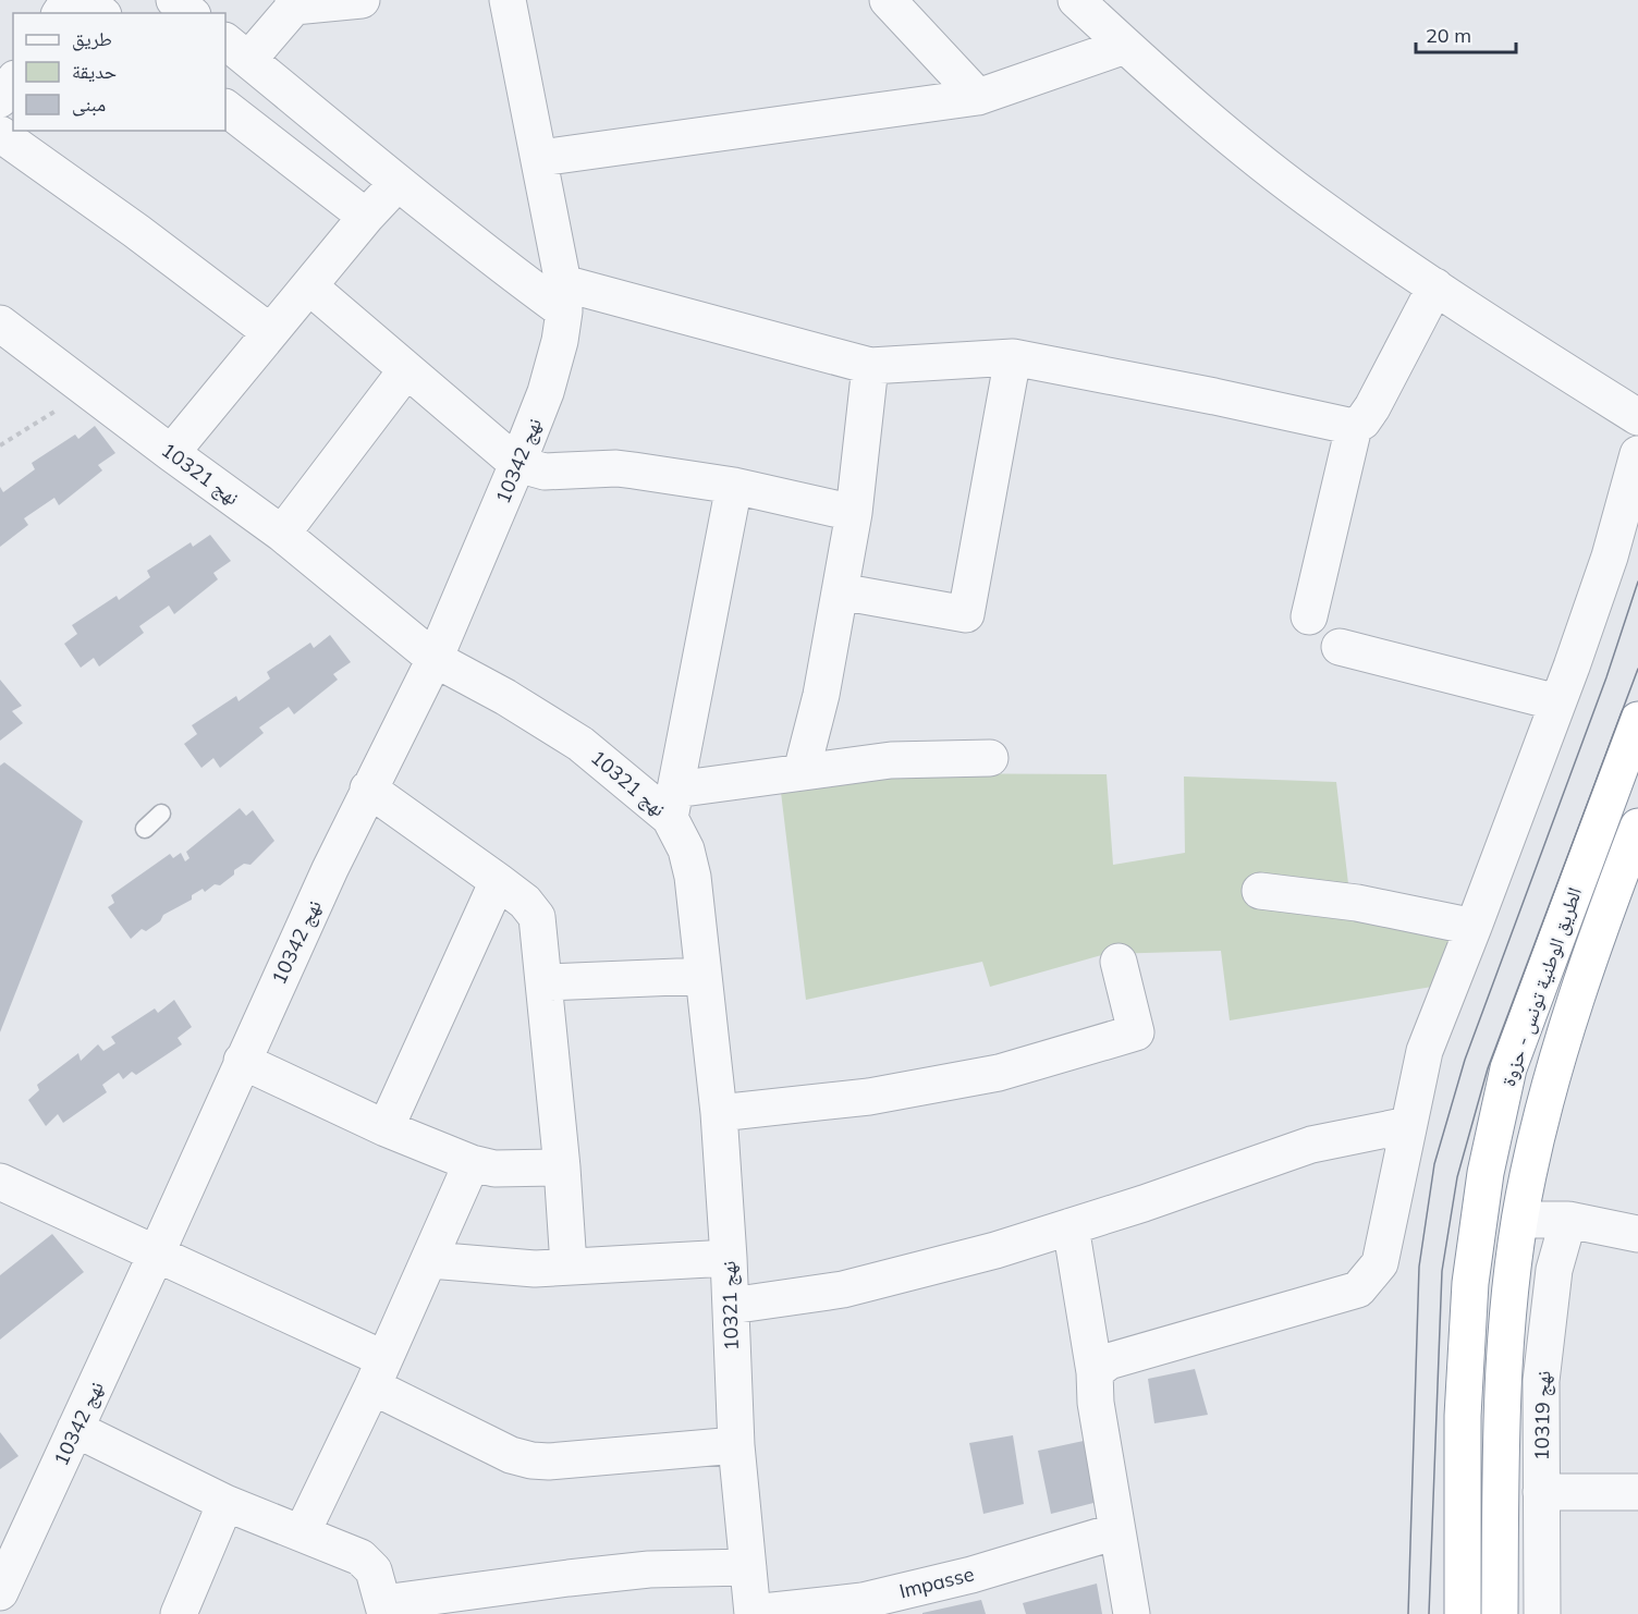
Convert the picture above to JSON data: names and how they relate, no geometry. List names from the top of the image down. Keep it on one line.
{"streets":{"highway":["الطريق الوطنية تونس - حزوة"],"street":["نهج 10342","نهج 10321","نهج 10319","Impasse"]},"crossings":[["نهج 10342","نهج 10321"],["نهج 10321","Impasse"]],"legend":["طريق","حديقة","مبنى"],"scale_bar":"20 m"}
